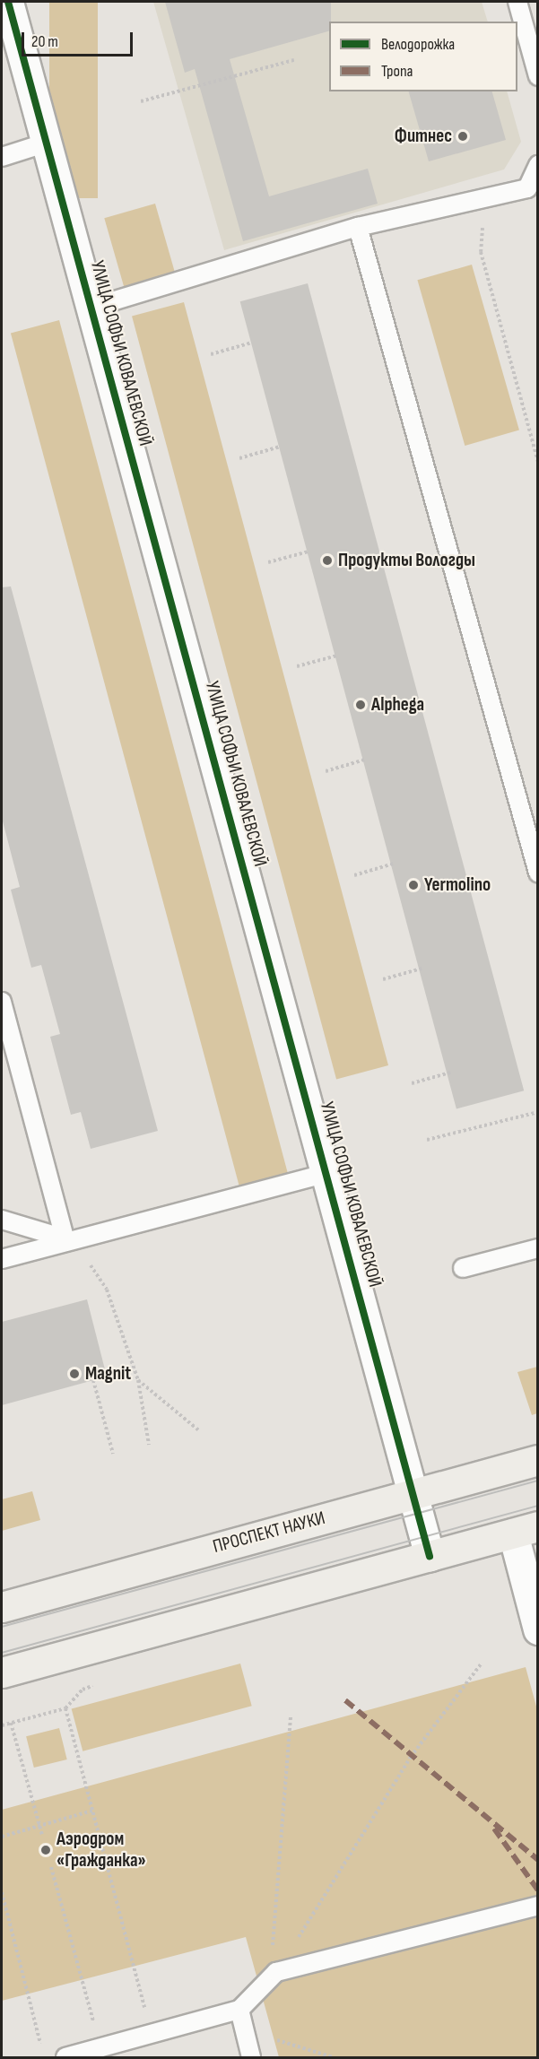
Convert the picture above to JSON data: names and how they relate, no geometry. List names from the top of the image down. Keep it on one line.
{"streets":{"main road":["ПРОСПЕКТ НАУКИ"],"street":["УЛИЦА СОФЬИ КОВАЛЕВСКОЙ"]},"crossings":[["УЛИЦА СОФЬИ КОВАЛЕВСКОЙ","ПРОСПЕКТ НАУКИ"]],"places":["Фитнес","Продукты Вологды","Alphega","Yermolino","Magnit","Аэродром «Гражданка»"],"legend":["Велодорожка","Тропа"],"scale_bar":"20 m"}
